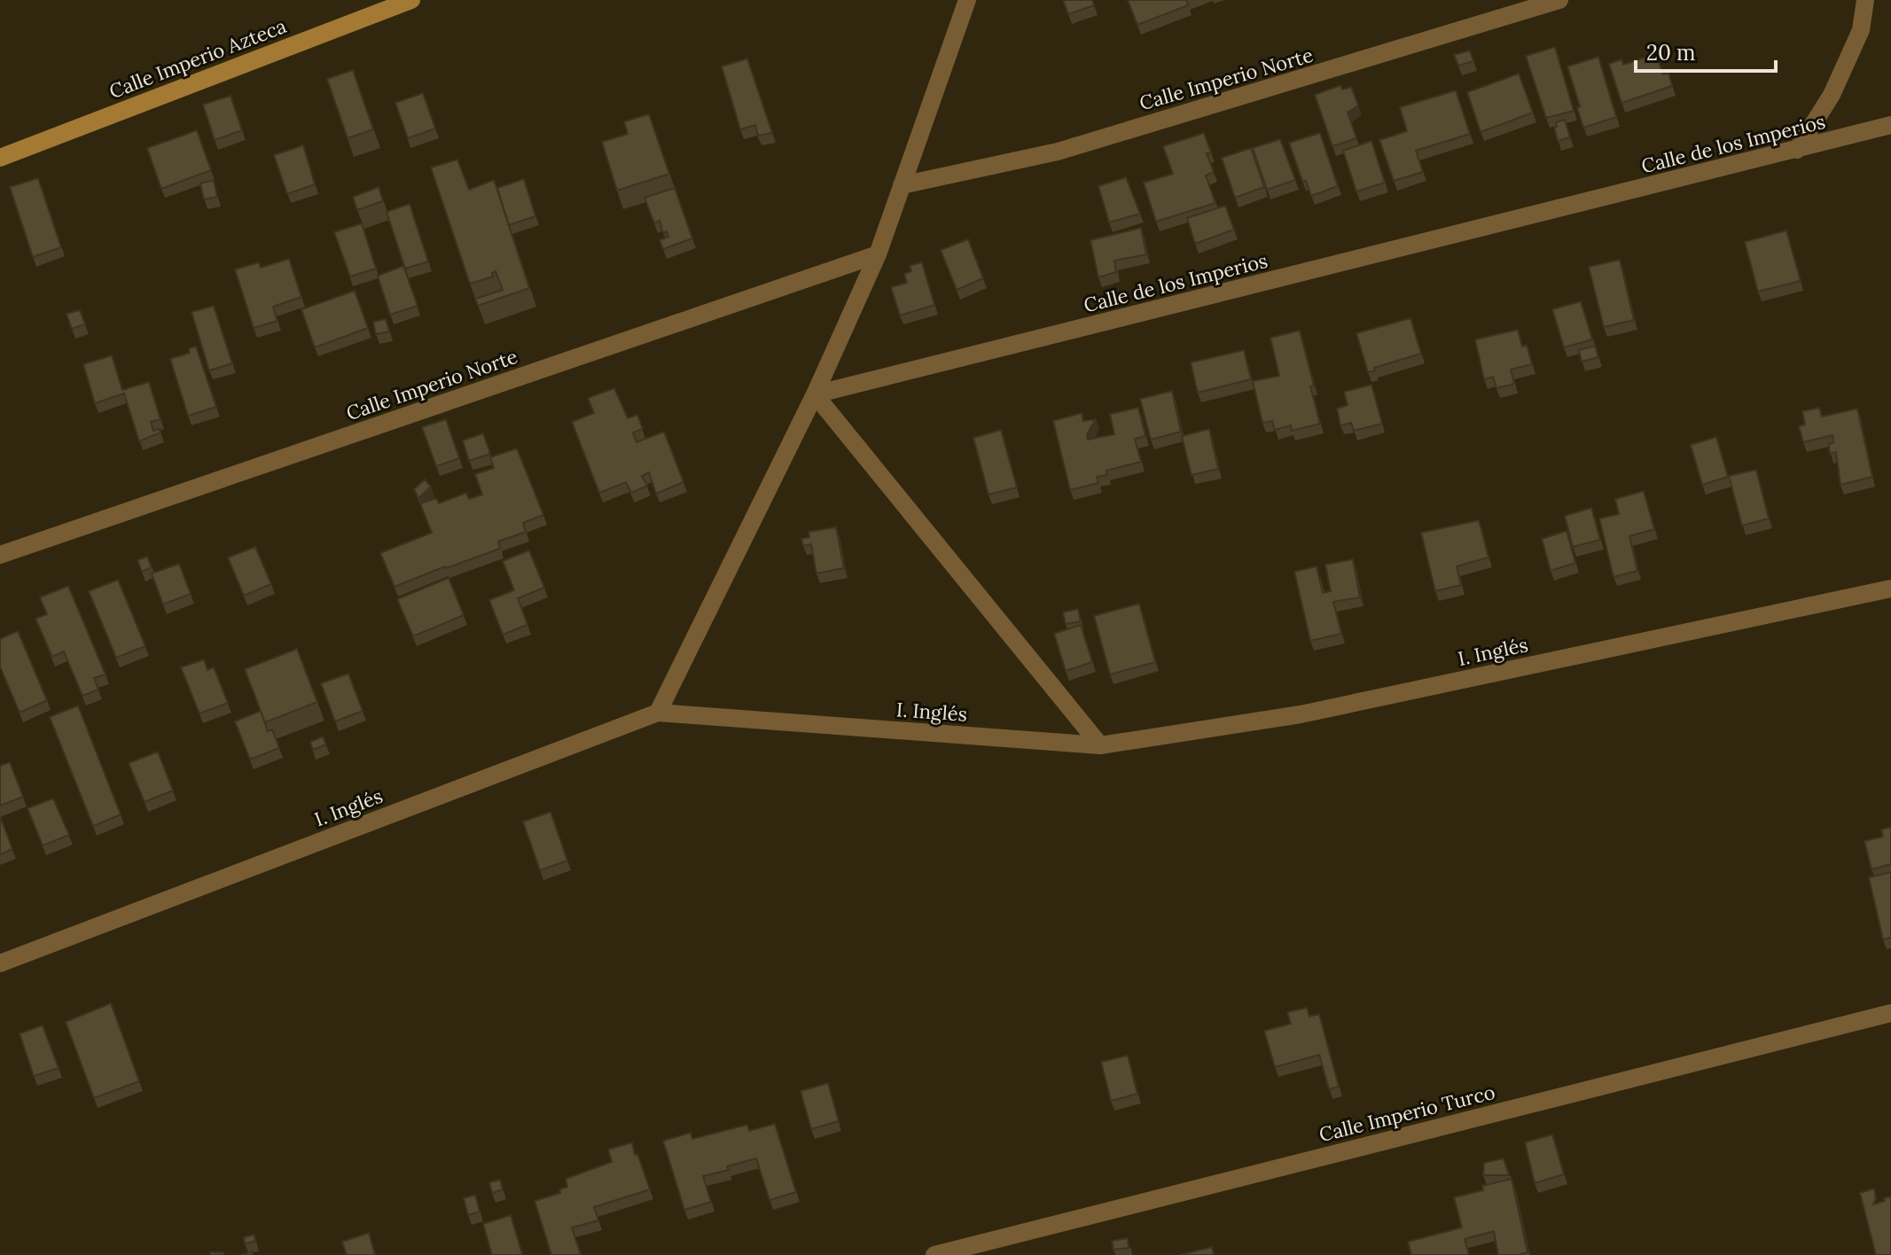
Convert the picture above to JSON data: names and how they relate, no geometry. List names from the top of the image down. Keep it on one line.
{"streets":{"street":["Calle Imperio Azteca","Calle Imperio Norte","Calle de los Imperios","I. Inglés","Calle Imperio Turco"]},"scale_bar":"20 m"}
